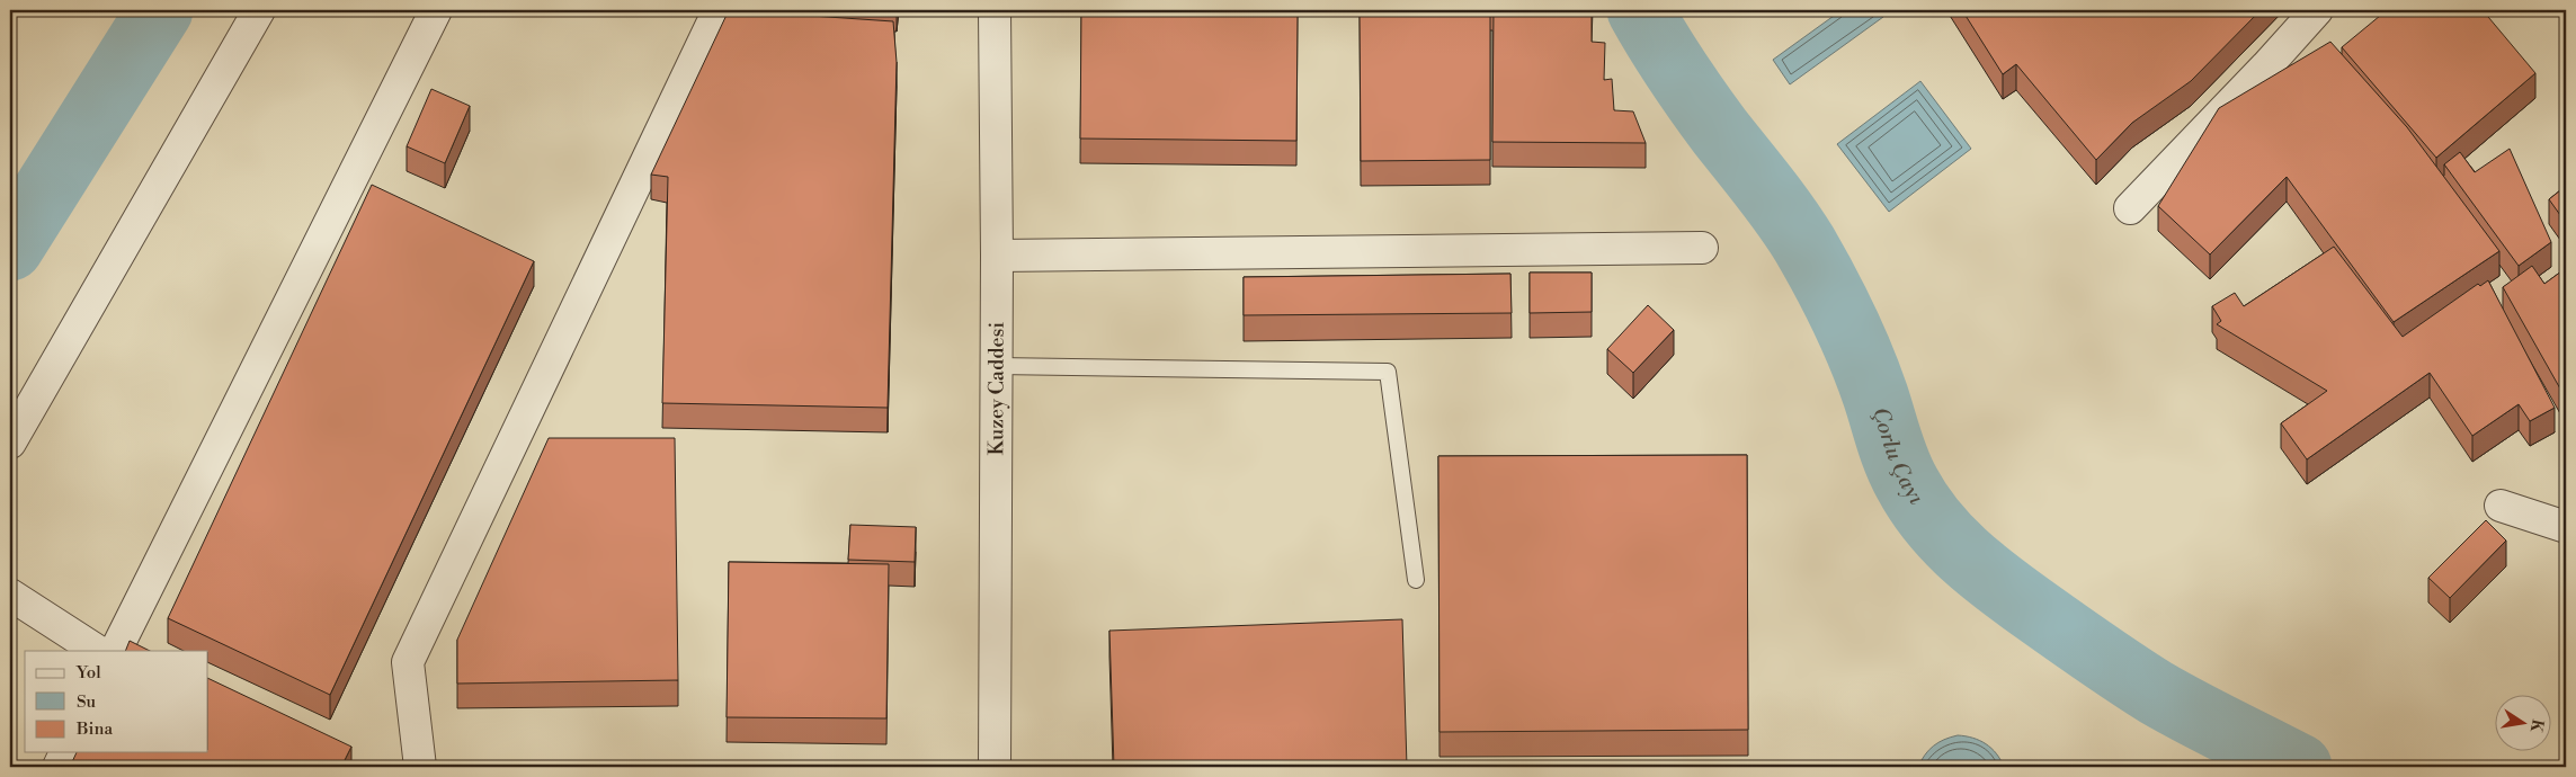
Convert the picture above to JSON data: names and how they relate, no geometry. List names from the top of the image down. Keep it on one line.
{"streets":{"street":["Kuzey Caddesi"]},"water":["Çorlu Çayı"],"legend":["Yol","Su","Bina"],"north":"right"}
